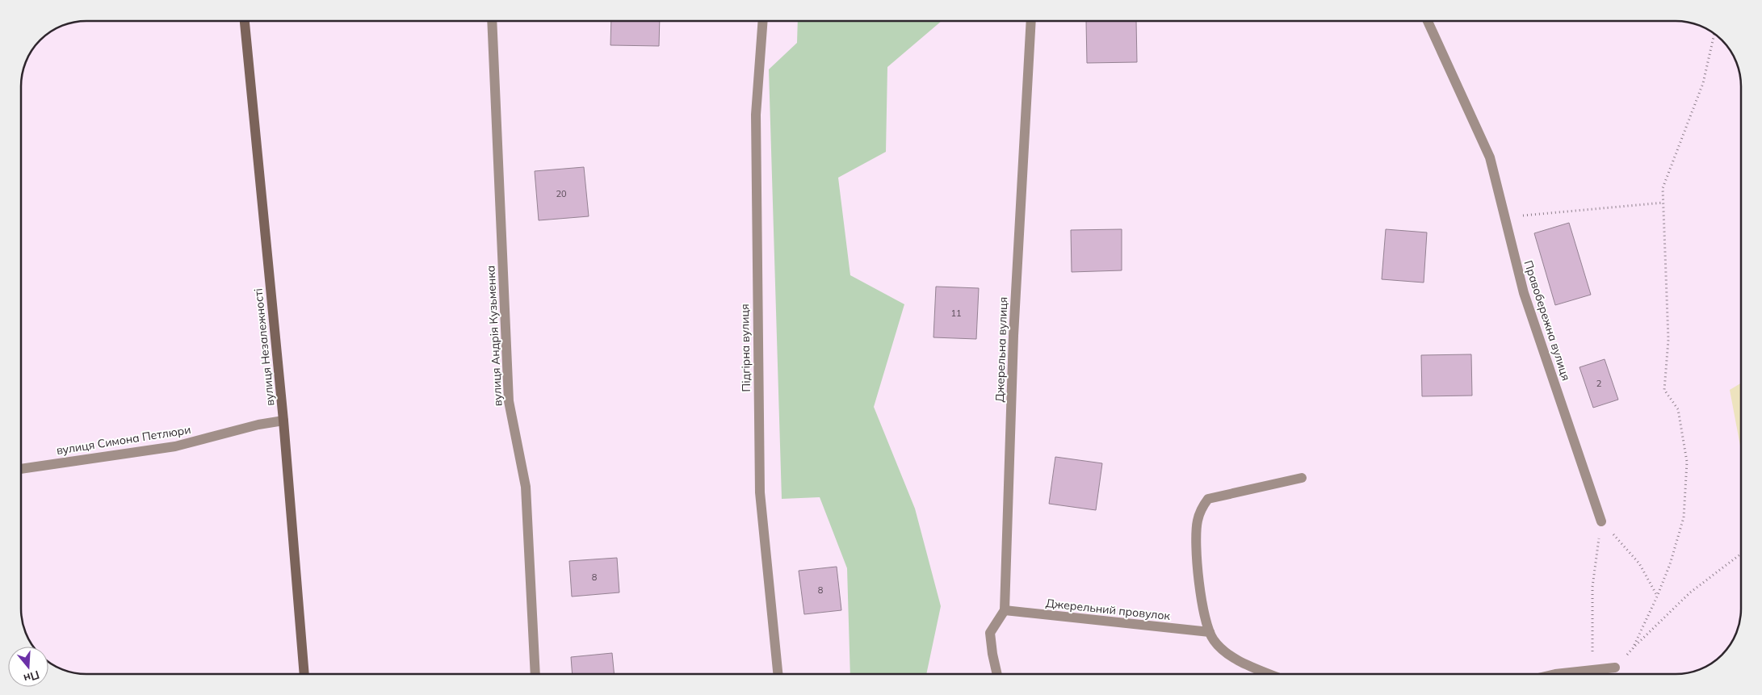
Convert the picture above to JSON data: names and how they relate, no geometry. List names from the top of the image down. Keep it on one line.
{"streets":{"street":["Правобережна вулиця","вулиця Андрія Кузьменка","вулиця Незалежності","Підгірна вулиця","Джерельна вулиця","вулиця Симона Петлюри","Джерельний провулок"]},"crossings":[["вулиця Незалежності","вулиця Симона Петлюри"],["Джерельна вулиця","Джерельний провулок"]],"house_numbers":["20","11","2","8","8"],"north":"bottom"}
